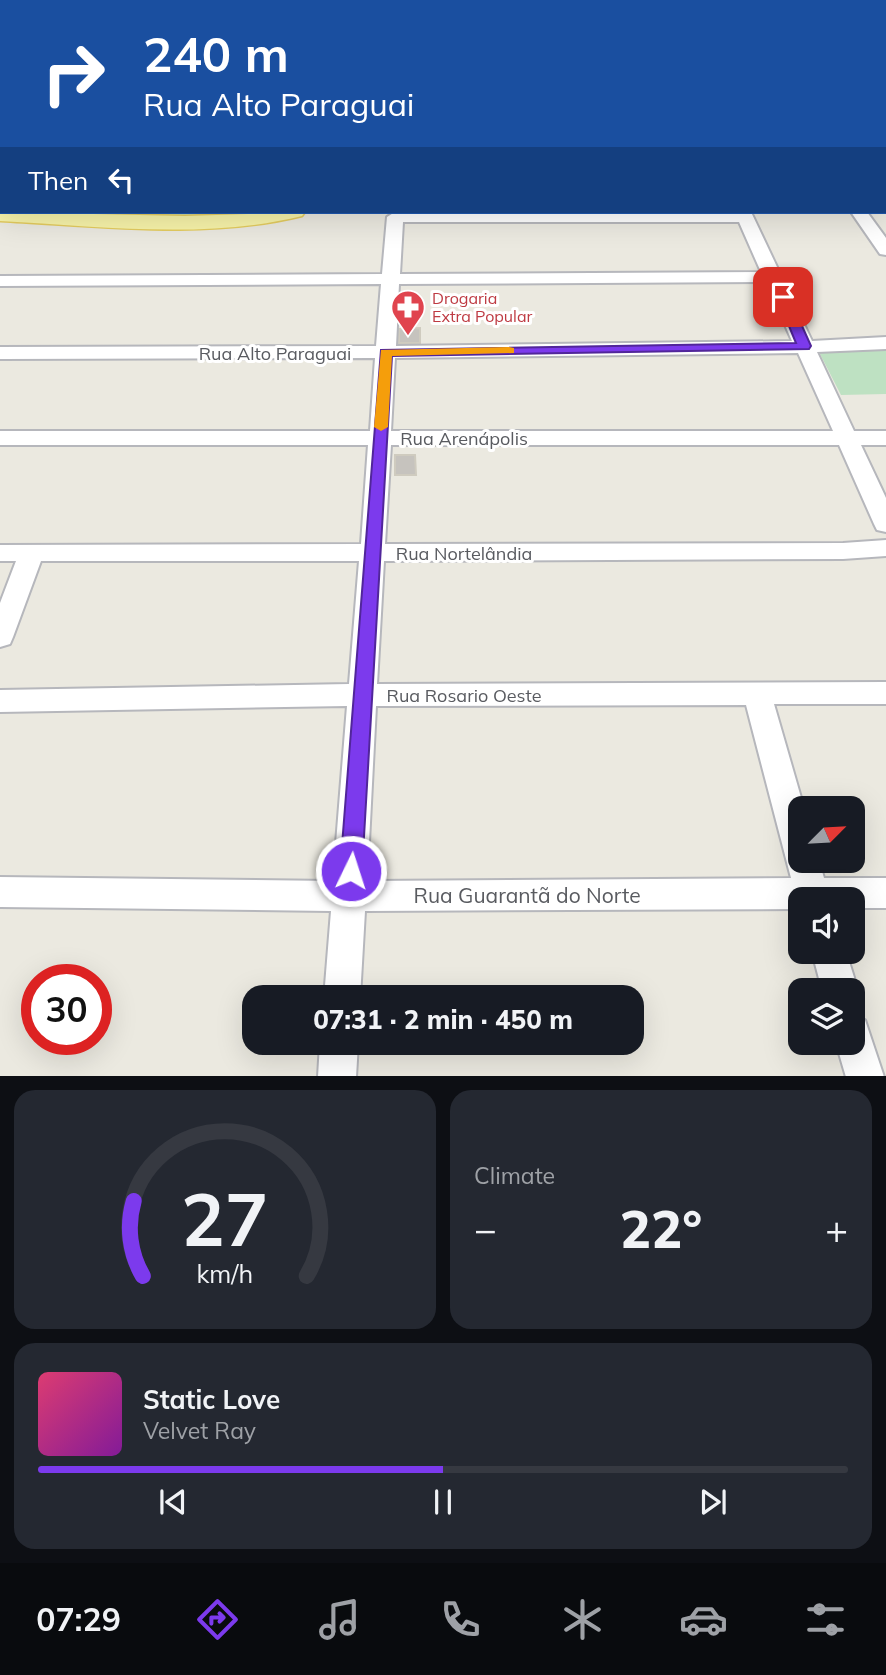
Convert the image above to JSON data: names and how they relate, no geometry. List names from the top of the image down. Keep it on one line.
{"streets":{"street":["Rua Alto Paraguai","Rua Arenápolis","Rua Nortelândia","Rua Rosario Oeste","Rua Guarantã do Norte"]},"places":{"pharmacy":["Drogaria Extra Popular"]},"north":"top right","page":{"turn":["240 m","Rua Alto Paraguai"],"then":"Then","limit":"30","trip":"07:31 · 2 min · 450 m","tile":"Climate","heat":["−","22°","+"],"song":["Static Love","Velvet Ray"],"tabs":"07:29","gauge":["27","km/h"]}}
